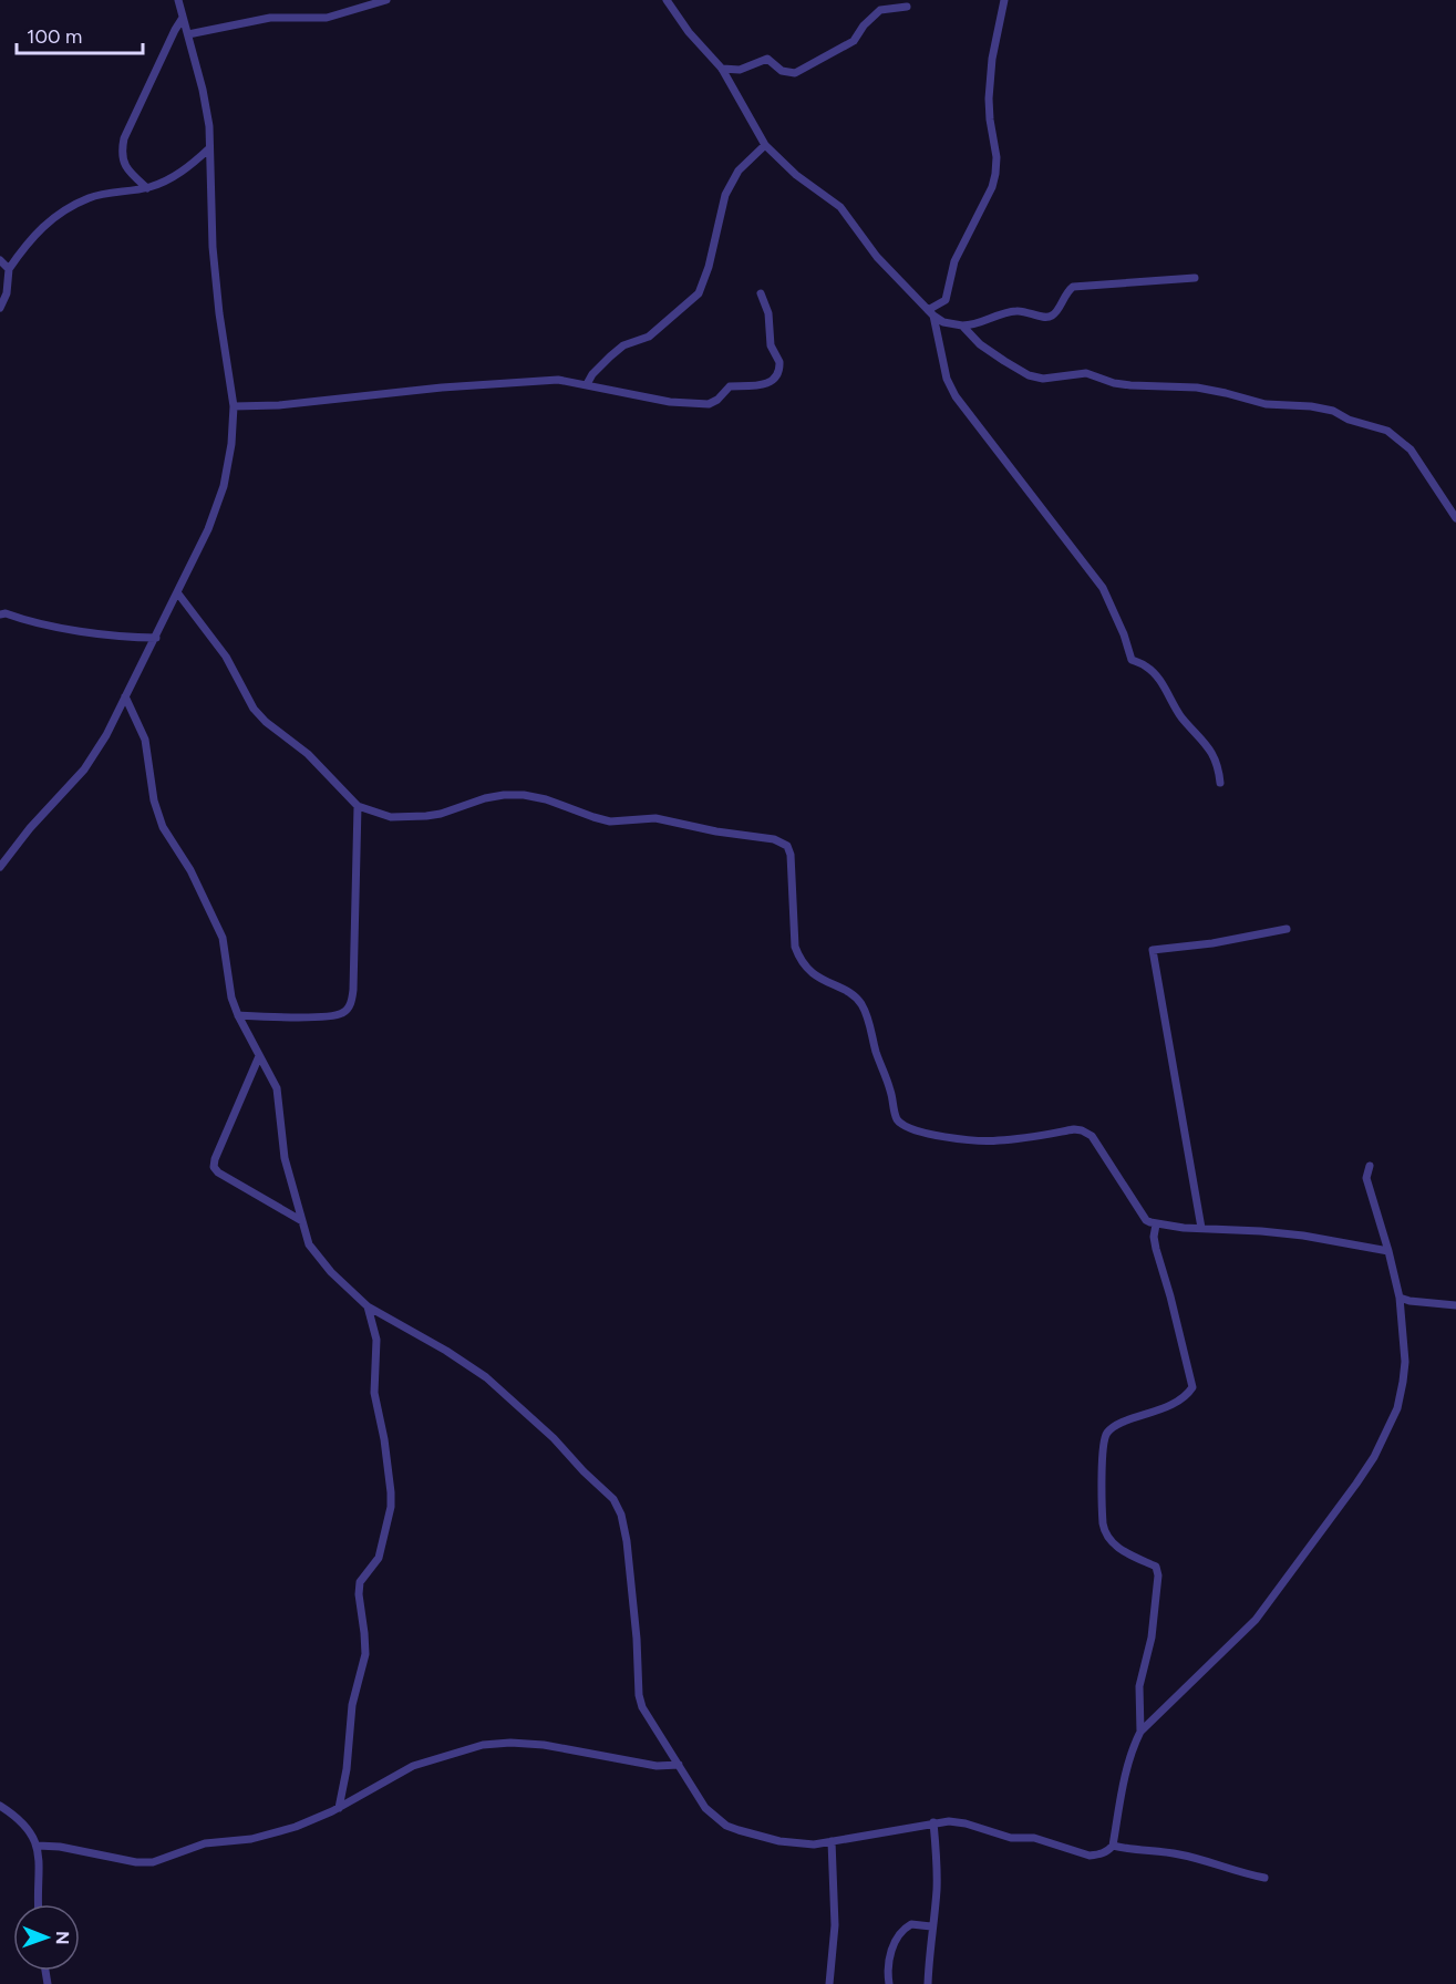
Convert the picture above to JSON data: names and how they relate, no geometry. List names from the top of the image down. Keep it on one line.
{"scale_bar":"100 m","north":"right"}
